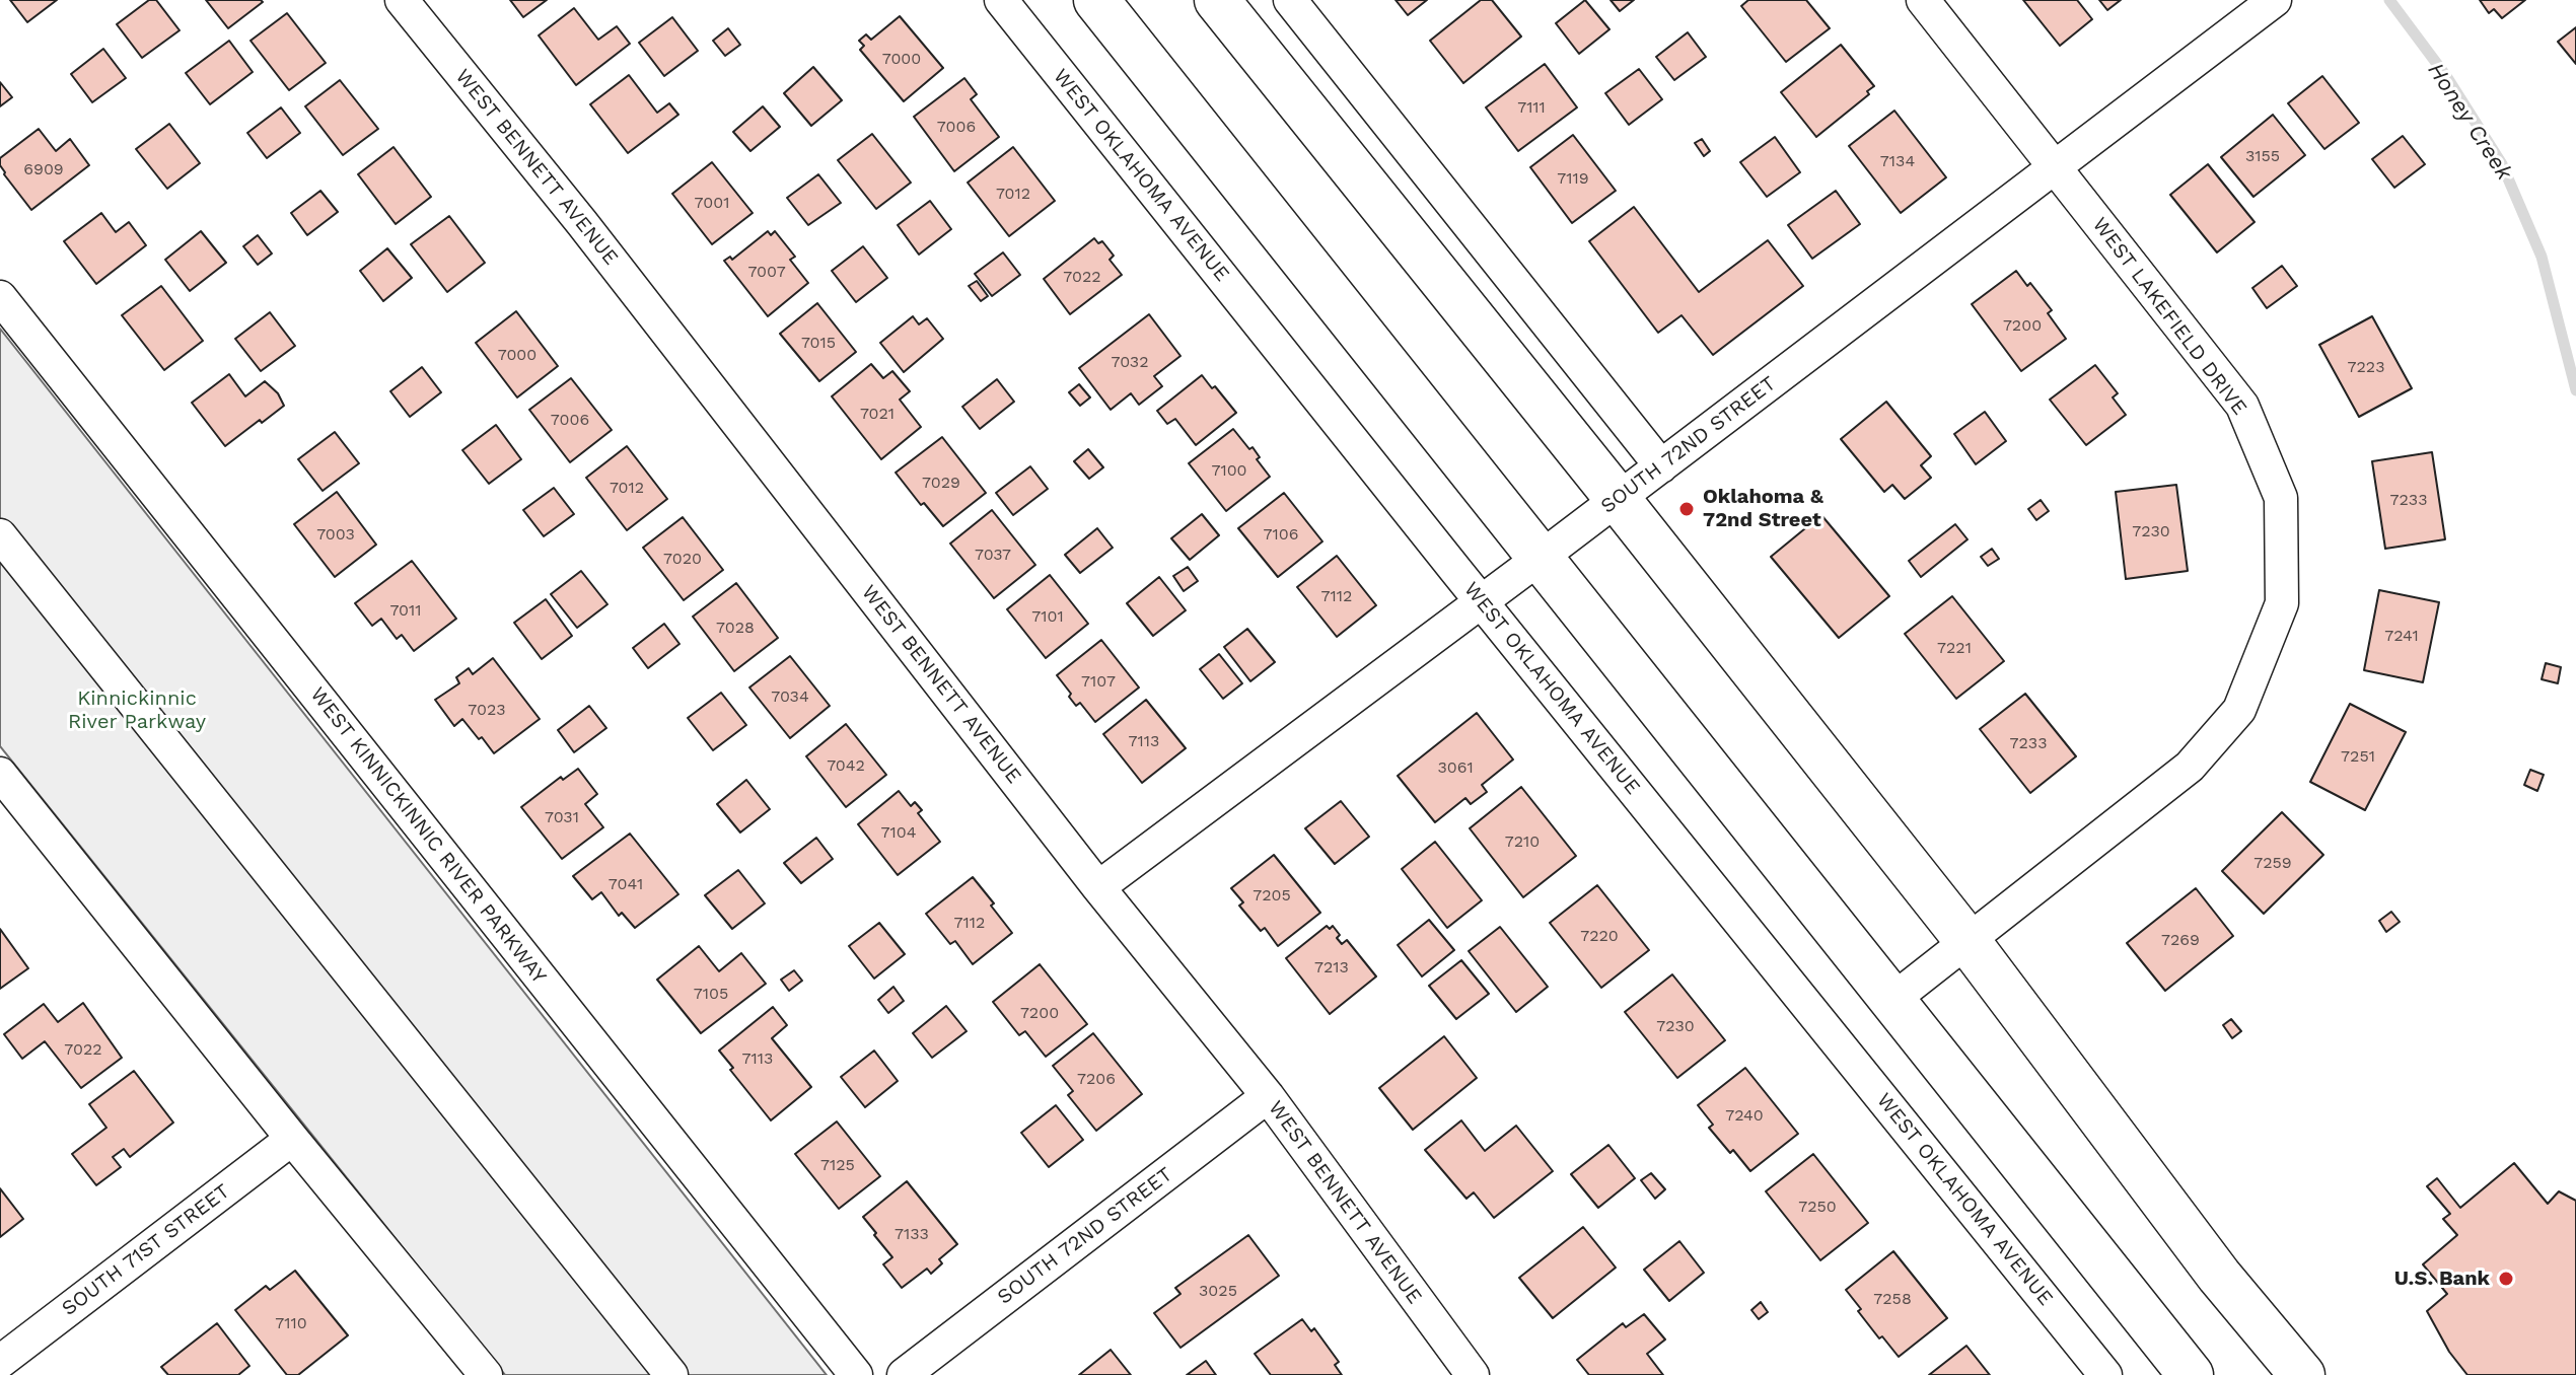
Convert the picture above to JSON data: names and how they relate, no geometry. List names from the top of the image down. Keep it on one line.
{"streets":{"street":["WEST BENNETT AVENUE","WEST OKLAHOMA AVENUE","WEST LAKEFIELD DRIVE","SOUTH 72ND STREET","WEST KINNICKINNIC RIVER PARKWAY","SOUTH 71ST STREET"]},"crossings":[["WEST BENNETT AVENUE","SOUTH 72ND STREET"],["WEST OKLAHOMA AVENUE","SOUTH 72ND STREET"],["WEST LAKEFIELD DRIVE","SOUTH 72ND STREET"]],"water":["Honey Creek"],"parks":["Kinnickinnic River Parkway"],"places":["Oklahoma & 72nd Street","U.S. Bank"],"house_numbers":["7000","7111","7006","3155","7134","6909","7119","7012","7001","7007","7022","7200","7015","7000","7032","7223","7021","7006","7100","7029","7012","7233","7230","7003","7106","7037","7020","7112","7011","7101","7028","7241","7221","7107","7034","7023","7113","7233","7251","7042","3061","7031","7104","7210","7259","7041","7205","7112","7220","7269","7213","7105","7200","7230","7022","7113","7206","7240","7125","7250","7133","3025","7258","7110"]}
